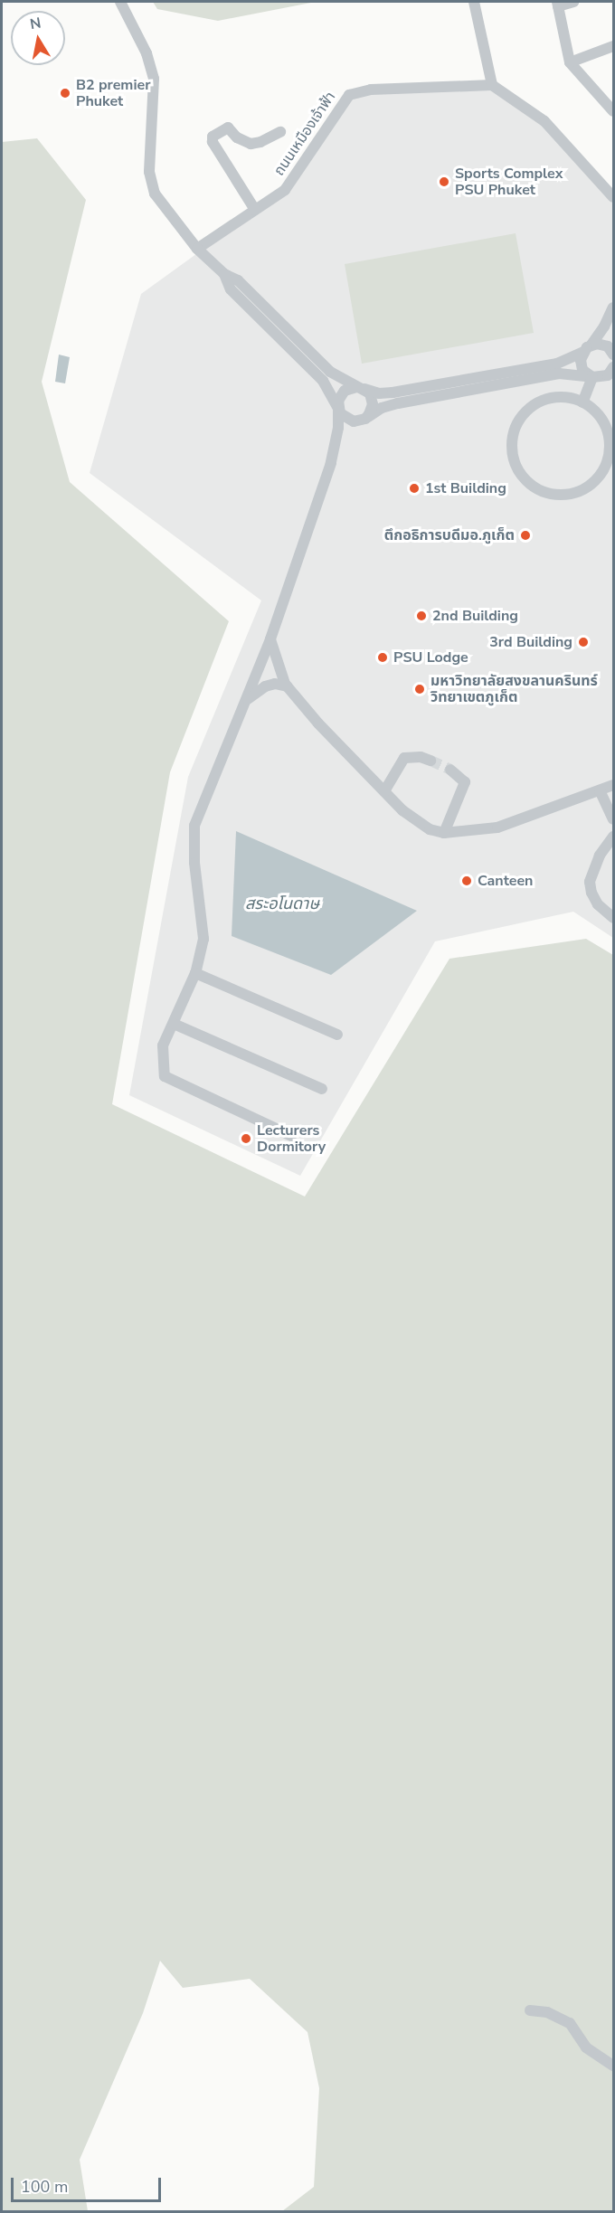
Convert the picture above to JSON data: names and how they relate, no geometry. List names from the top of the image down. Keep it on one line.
{"streets":{"street":["ถนนเหมืองเจ้าฟ้า"]},"water":["สระอโนดาษ"],"places":["B2 premier Phuket","Sports Complex PSU Phuket","1st Building","ตึกอธิการบดีมอ.ภูเก็ต","2nd Building","3rd Building","PSU Lodge","มหาวิทยาลัยสงขลานครินทร์ วิทยาเขตภูเก็ต","Canteen","Lecturers Dormitory"],"scale_bar":"100 m","north":"top"}
